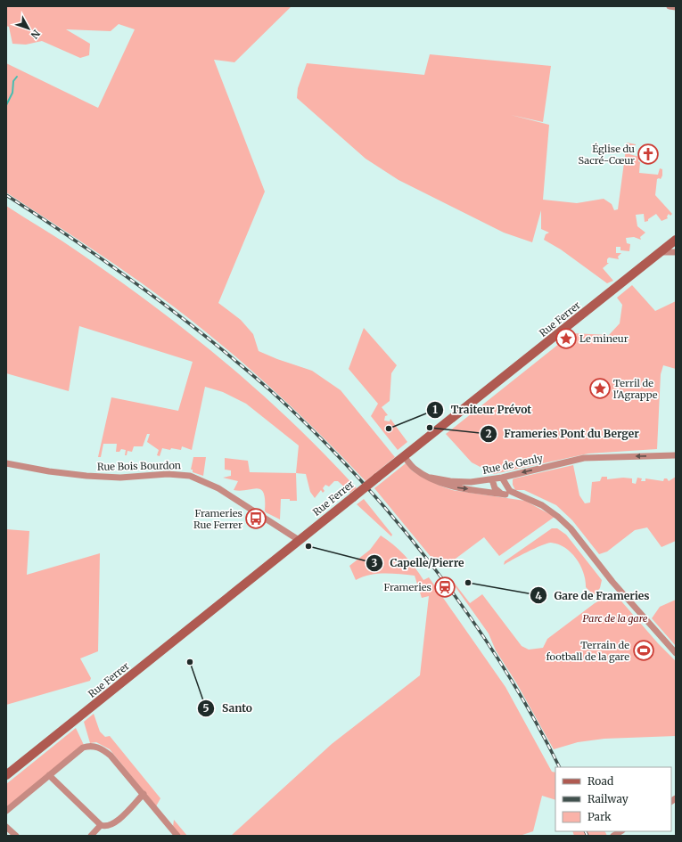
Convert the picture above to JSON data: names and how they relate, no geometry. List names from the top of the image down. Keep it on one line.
{"streets":{"main road":["Rue Ferrer"],"street":["Rue de Genly","Rue Bois Bourdon"]},"crossings":[["Rue Ferrer","Rue Bois Bourdon"]],"one_way":["Rue de Genly"],"parks":["Parc de la gare"],"places":{"church":["Église du Sacré-Cœur"],"place":["Le mineur","Terril de l'Agrappe"],"other":["Frameries Pont du Berger","Traiteur Prévot","Capelle/Pierre","Gare de Frameries","Santo"],"bus stop":["Frameries Rue Ferrer"],"station":["Frameries"],"sports":["Terrain de football de la gare"]},"legend":["Road","Railway","Park"],"north":"bottom right"}
